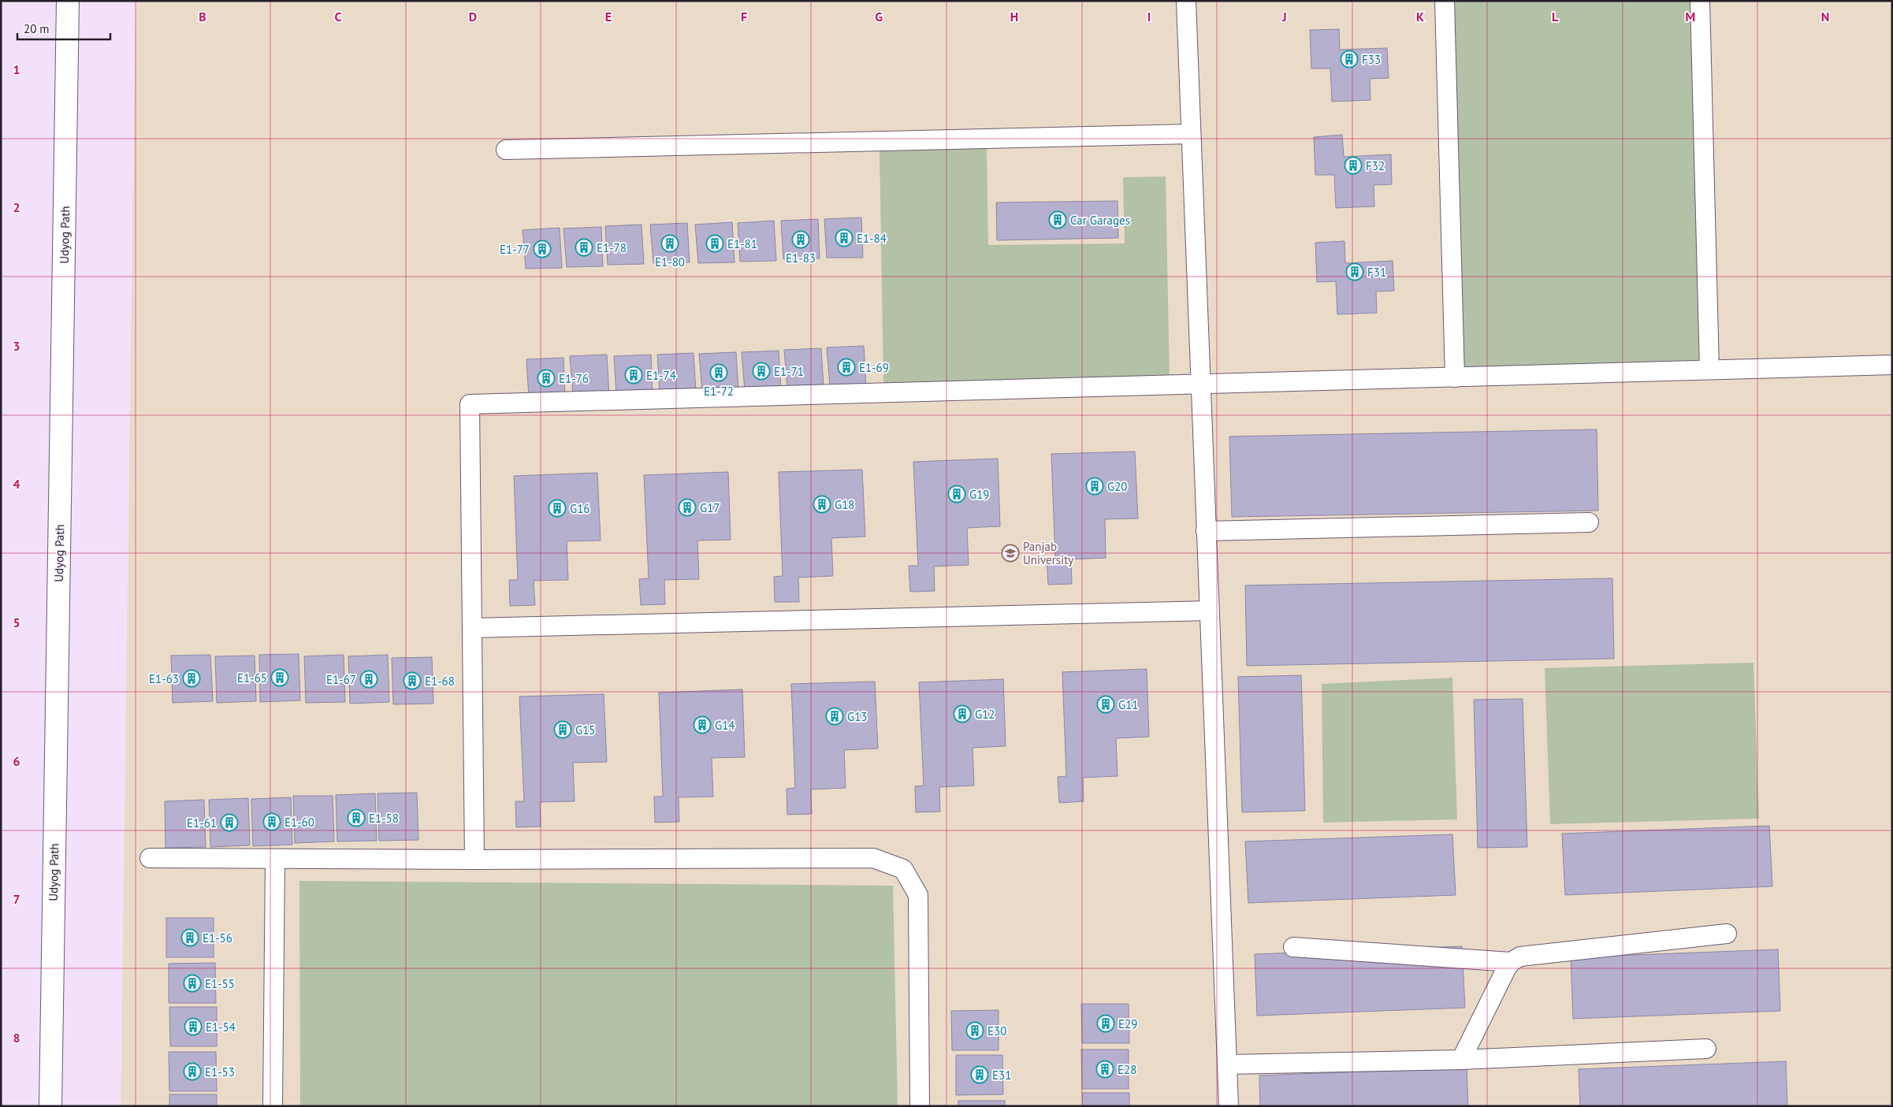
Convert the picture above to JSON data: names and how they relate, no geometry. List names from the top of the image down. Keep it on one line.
{"streets":{"street":["Udyog Path"]},"places":{"building":["F33","F32","Car Garages","E1-84","E1-83","E1-80","E1-81","E1-78","E1-77","F31","E1-69","E1-71","E1-72","E1-74","E1-76","G20","G19","G18","G17","G16","E1-65","E1-63","E1-67","E1-68","G11","G12","G13","G14","G15","E1-58","E1-60","E1-61","E1-56","E1-55","E29","E1-54","E30","E28","E1-53","E31"],"school or university":["Panjab University"]},"scale_bar":"20 m","grid":{"columns":["B","C","D","E","F","G","H","I","J","K","L","M","N"],"rows":["1","2","3","4","5","6","7","8"]}}
